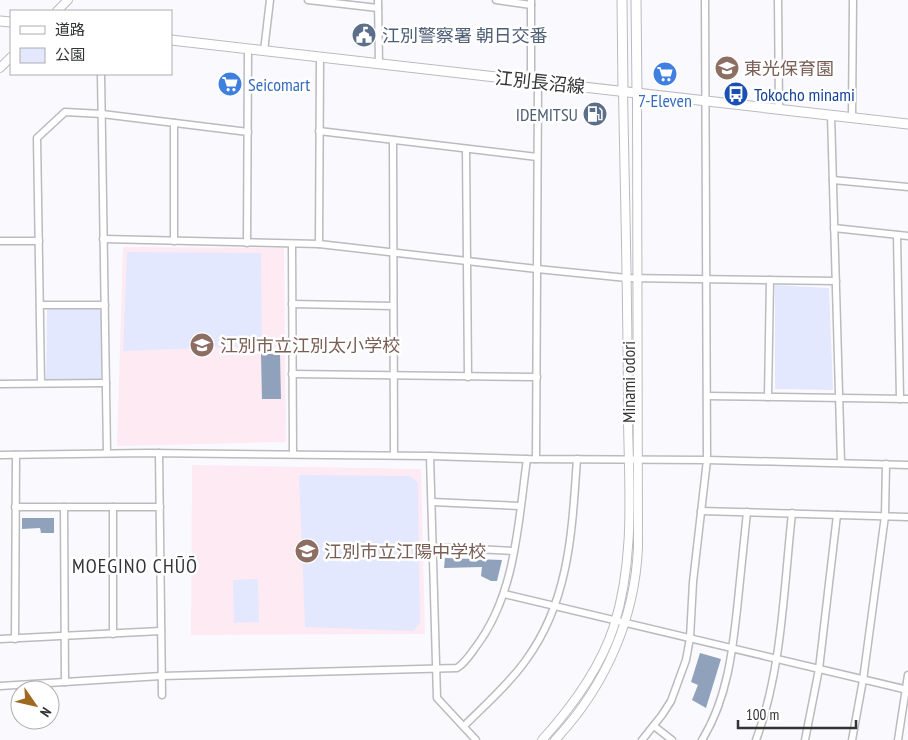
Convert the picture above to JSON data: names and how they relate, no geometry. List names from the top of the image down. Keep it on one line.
{"streets":{"main road":["江別長沼線","Minami odori"]},"crossings":[["江別長沼線","Minami odori"]],"districts":["MOEGINO CHŪŌ"],"places":{"public building":["江別警察署 朝日交番"],"school or university":["東光保育園","江別市立江別太小学校","江別市立江陽中学校"],"supermarket":["7-Eleven","Seicomart"],"bus stop":["Tokocho minami"],"fuel station":["IDEMITSU"]},"legend":["道路","公園"],"scale_bar":"100 m","north":"bottom right"}
